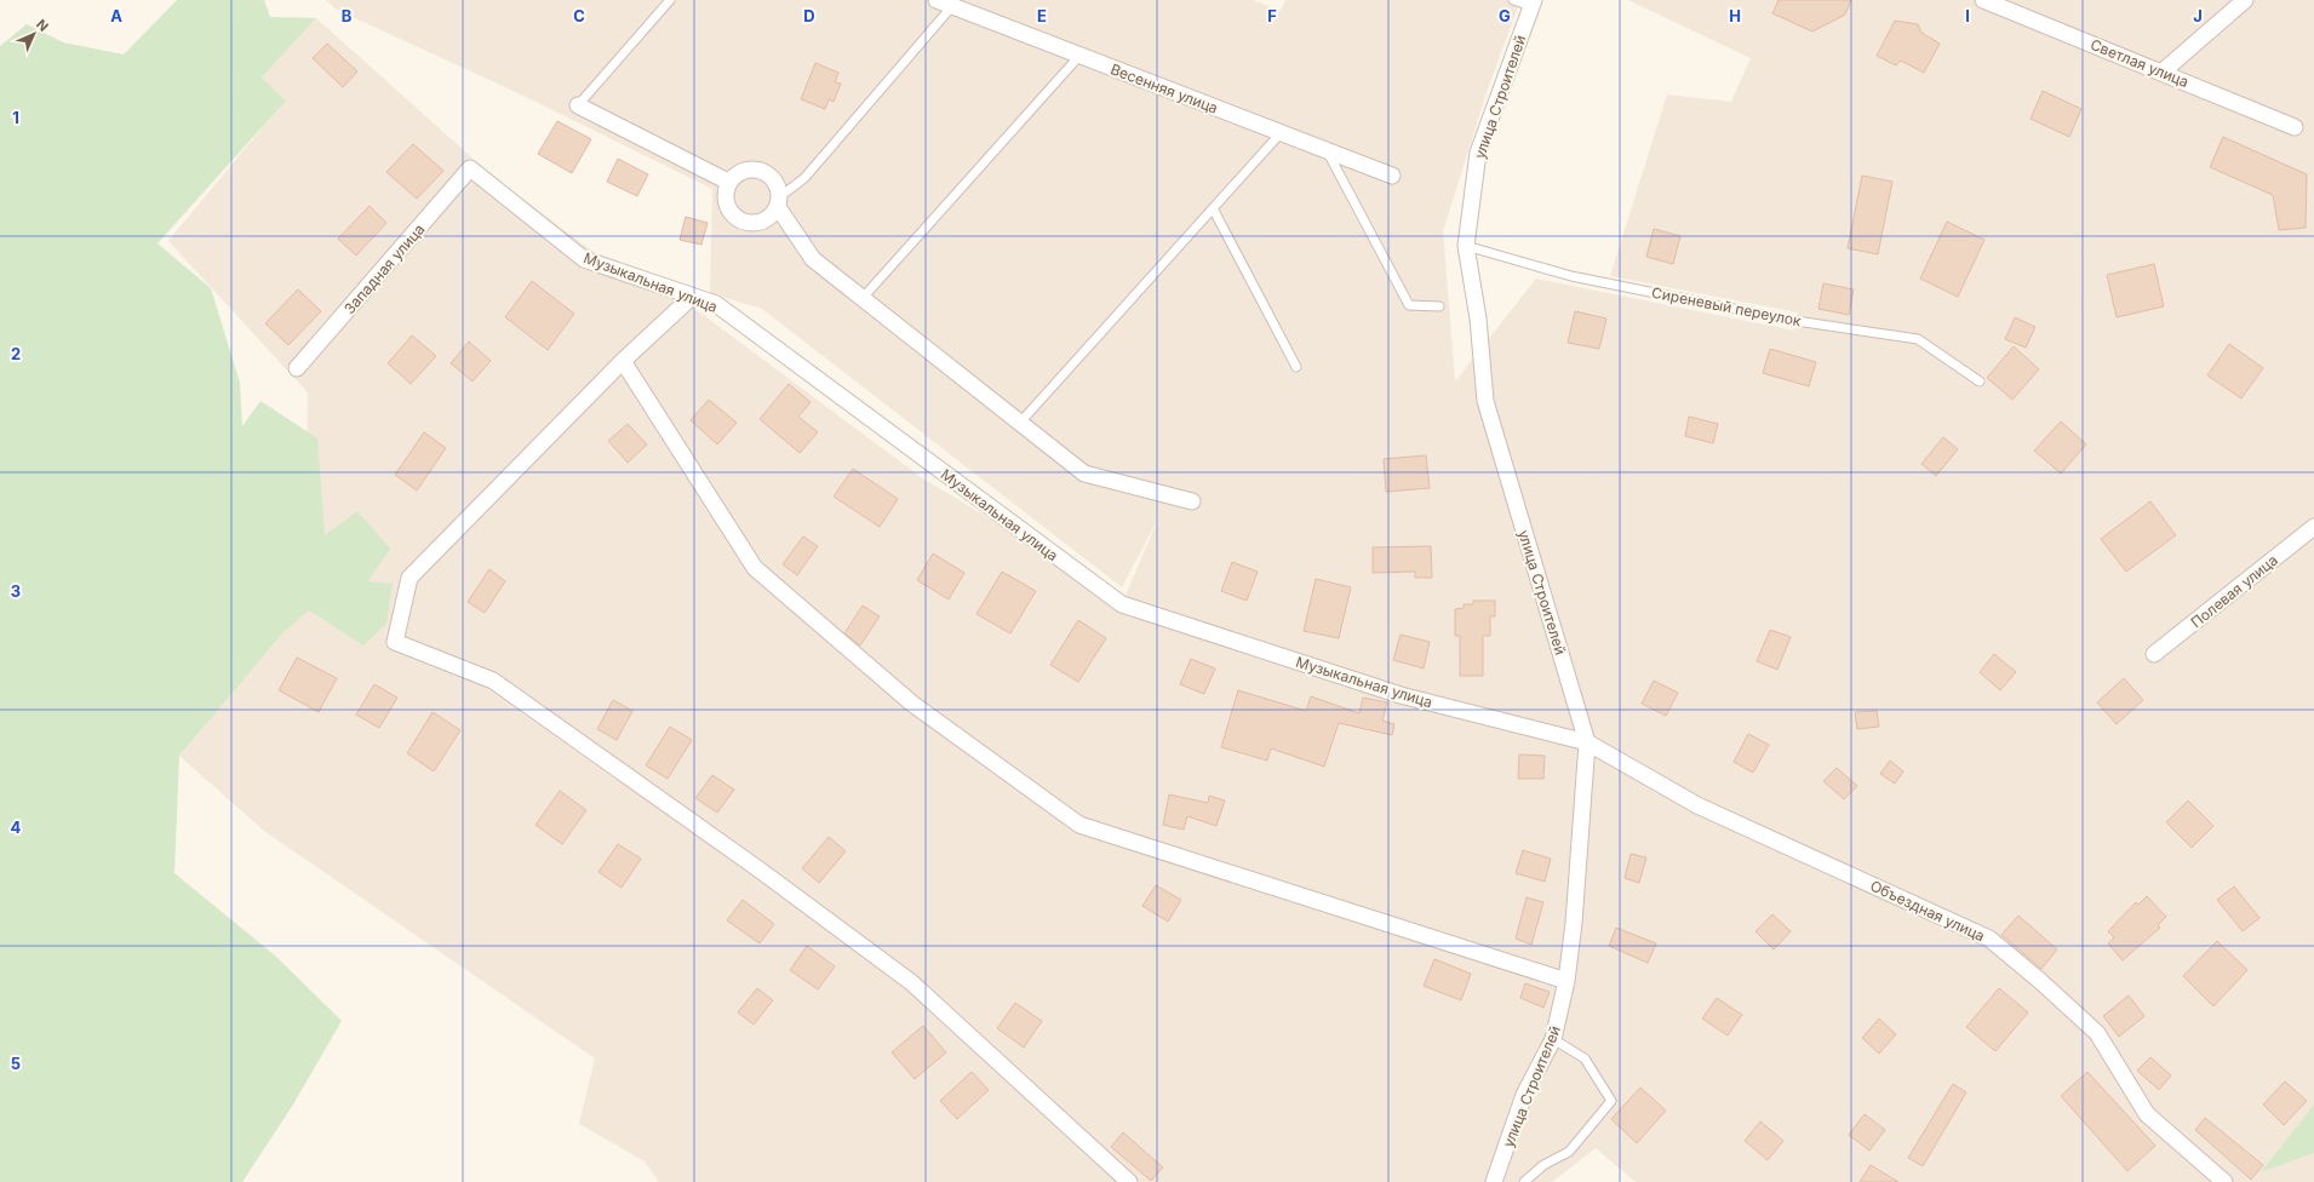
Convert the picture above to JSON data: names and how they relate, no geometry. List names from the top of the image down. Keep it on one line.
{"streets":{"street":["Светлая улица","Весенняя улица","улица Строителей","Западная улица","Музыкальная улица","Полевая улица","Объездная улица"],"lane":["Сиреневый переулок"]},"crossings":[["улица Строителей","Музыкальная улица"],["улица Строителей","Сиреневый переулок"],["улица Строителей","Объездная улица"],["Западная улица","Музыкальная улица"],["Музыкальная улица","Объездная улица"]],"north":"top right","grid":{"columns":["A","B","C","D","E","F","G","H","I","J"],"rows":["1","2","3","4","5"]}}
